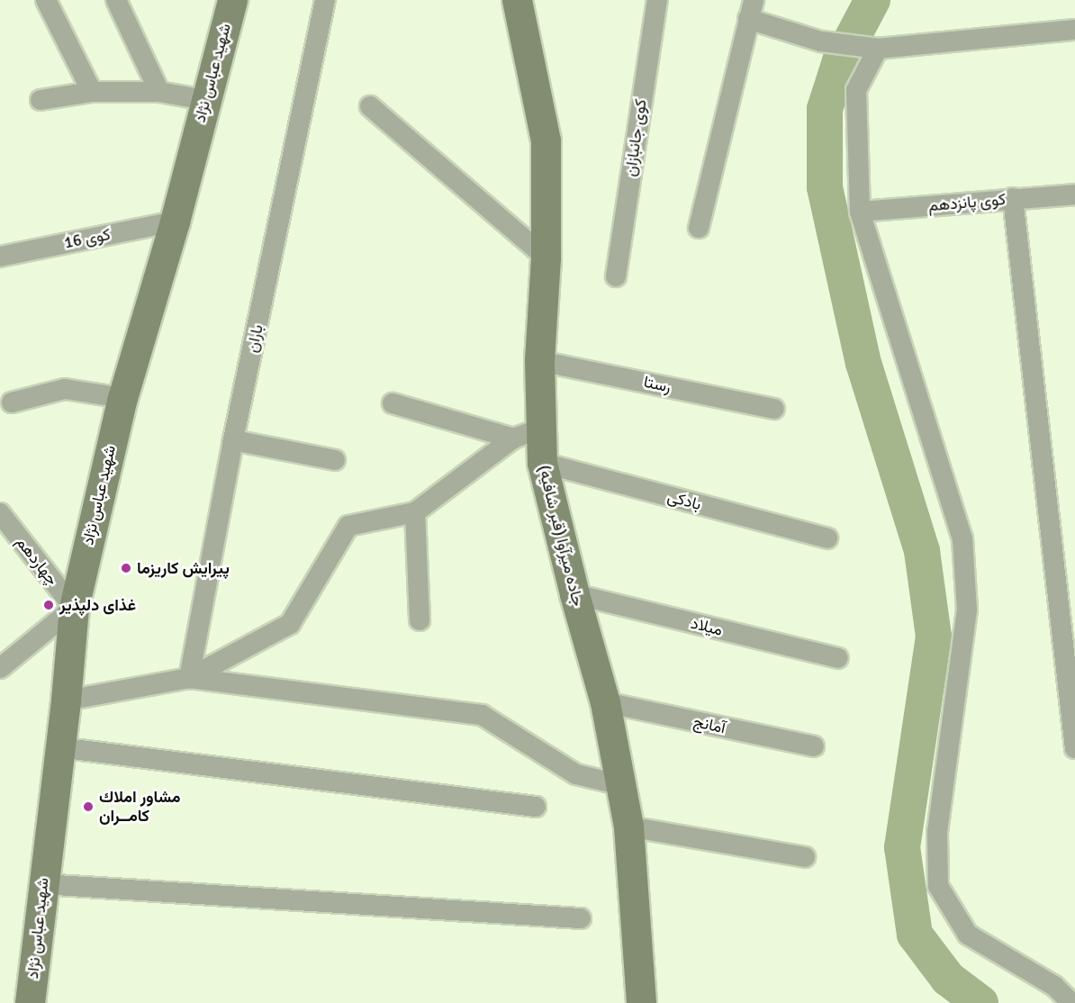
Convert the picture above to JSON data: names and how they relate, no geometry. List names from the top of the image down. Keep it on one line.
{"streets":{"main road":["شهید عباس نژاد","جاده میرآوا (قبر شافیه)"],"street":["کوی جانبازان","کوی پانزدهم","کوی 16","باران","رستا","بادکی","چهاردهم","میلاد","آمانج"]},"crossings":[["شهید عباس نژاد","کوی 16"],["شهید عباس نژاد","چهاردهم"],["رستا","جاده میرآوا (قبر شافیه)"],["بادکی","جاده میرآوا (قبر شافیه)"],["جاده میرآوا (قبر شافیه)","میلاد"],["جاده میرآوا (قبر شافیه)","آمانج"]],"places":["پیرایش کاریزما","غذای دلپذیر","مشاور املاك كامــران"]}
